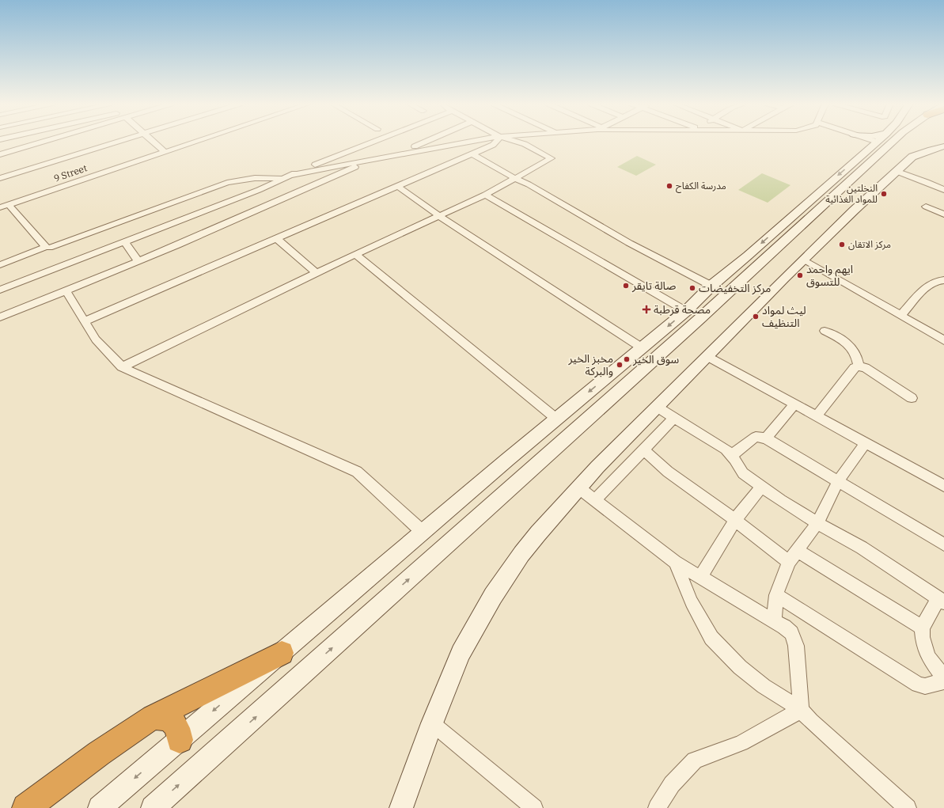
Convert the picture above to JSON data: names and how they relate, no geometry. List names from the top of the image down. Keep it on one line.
{"streets":{"street":["9 Street"]},"places":{"other":["مدرسة الكفاح","النخلتين للمواد الغذائية","مركز الاتقان","ايهم واحمد للتسوق","صالة تايقر","مركز التخفيضات","ليث لمواد التنظيف","سوق الخير","مخبز الخير والبركة"],"health":["مصحة قرطبة"]}}
